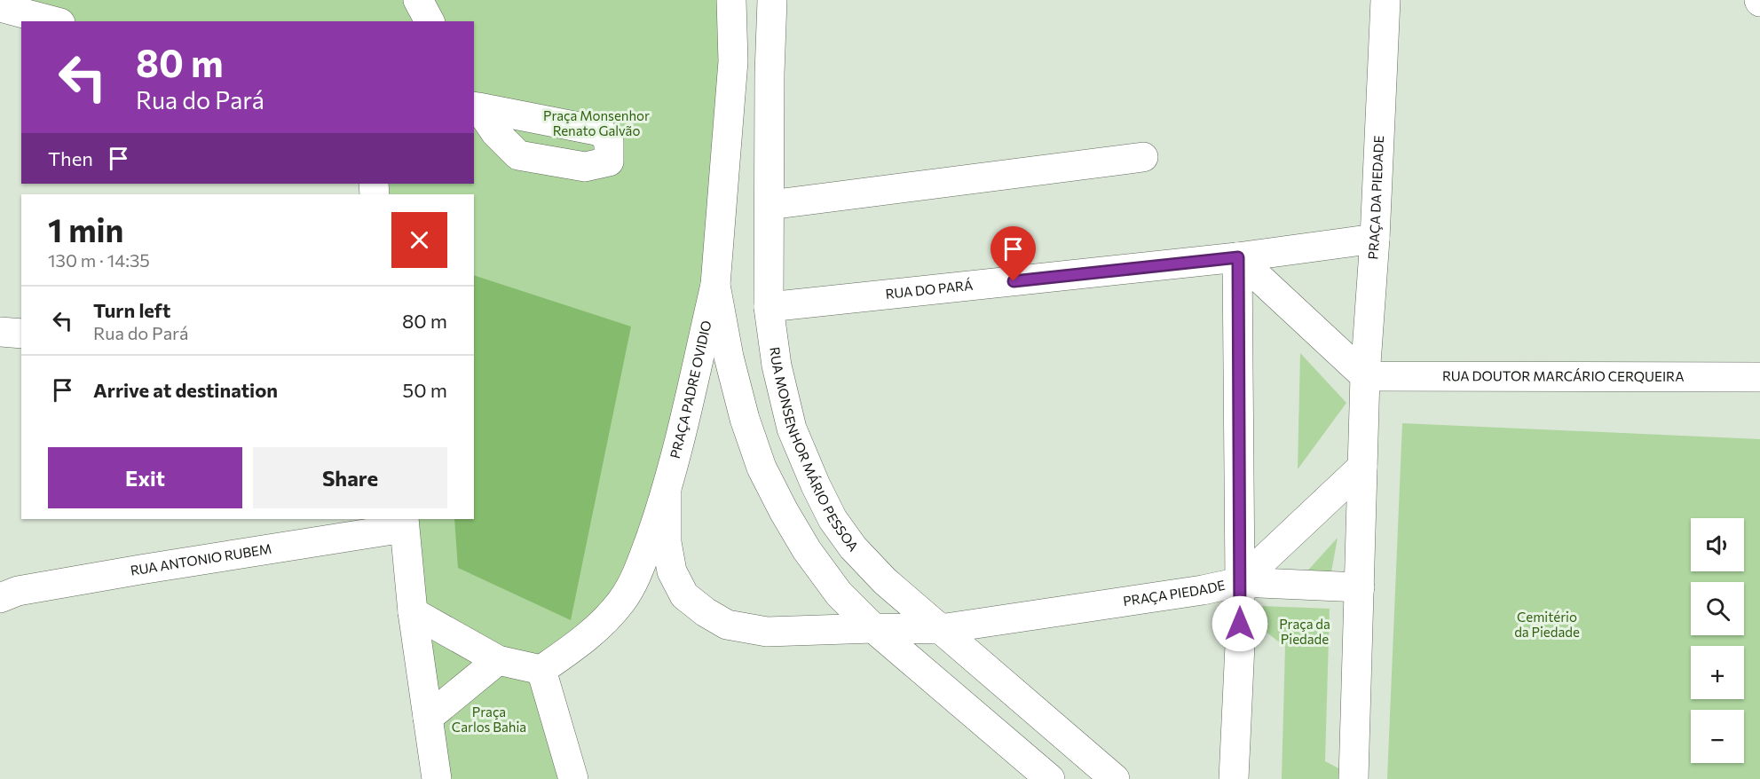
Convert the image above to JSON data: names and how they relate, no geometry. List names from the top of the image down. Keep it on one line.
{"streets":{"main road":["PRAÇA DA PIEDADE","RUA DO PARÁ","RUA DOUTOR MARCÁRIO CERQUEIRA","PRAÇA PADRE OVIDIO","RUA MONSENHOR MÁRIO PESSOA","RUA ANTONIO RUBEM","PRAÇA PIEDADE"]},"crossings":[["PRAÇA DA PIEDADE","RUA DO PARÁ"],["PRAÇA DA PIEDADE","RUA DOUTOR MARCÁRIO CERQUEIRA"],["PRAÇA DA PIEDADE","PRAÇA PIEDADE"],["RUA DO PARÁ","RUA MONSENHOR MÁRIO PESSOA"],["RUA MONSENHOR MÁRIO PESSOA","PRAÇA PIEDADE"]],"parks":["Praça Monsenhor Renato Galvão","Cemitério da Piedade","Praça da Piedade","Praça Carlos Bahia"],"page":{"turn":["80 m","Rua do Pará"],"then":"Then","heading":["1 min","130 m · 14:35"],"list":[{"name":"Turn left","note":"Rua do Pará","value":"80 m"},{"name":"Arrive at destination","value":"50 m"}],"buttons":["Exit","Share"],"map_buttons":["+","−"]}}
